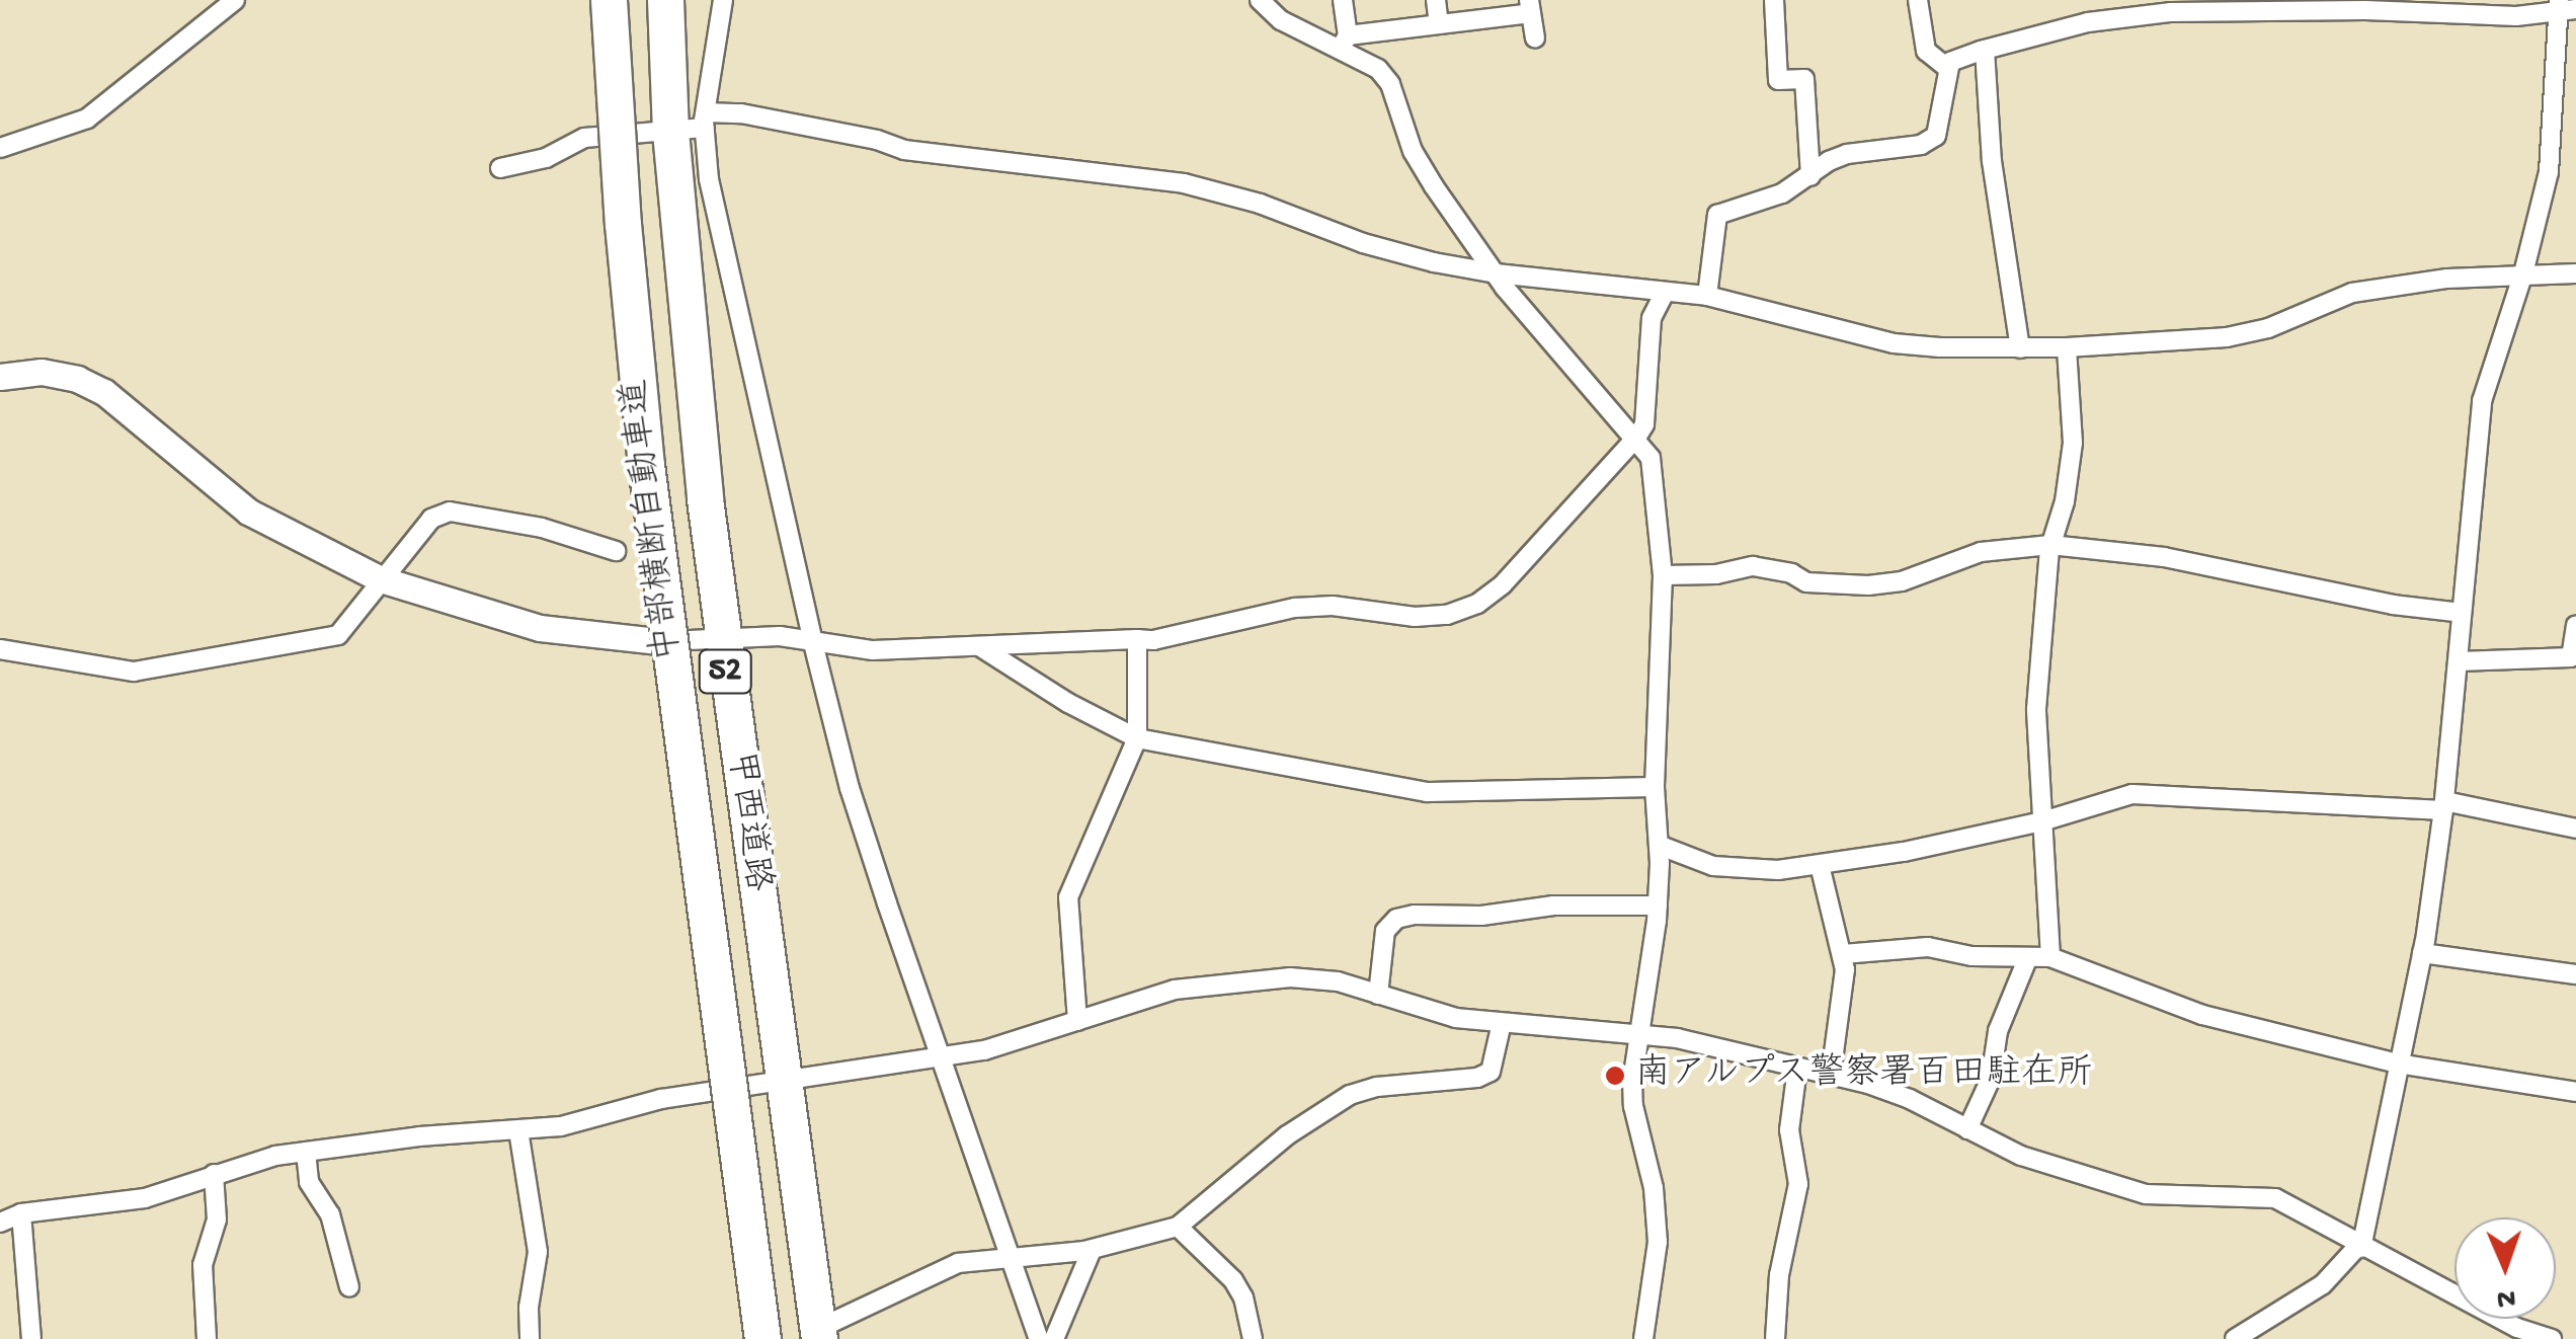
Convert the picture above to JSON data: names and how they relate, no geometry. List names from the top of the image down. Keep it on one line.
{"streets":{"highway":["中部横断自動車道","52","甲西道路"]},"places":["南アルプス警察署百田駐在所"],"north":"bottom"}
